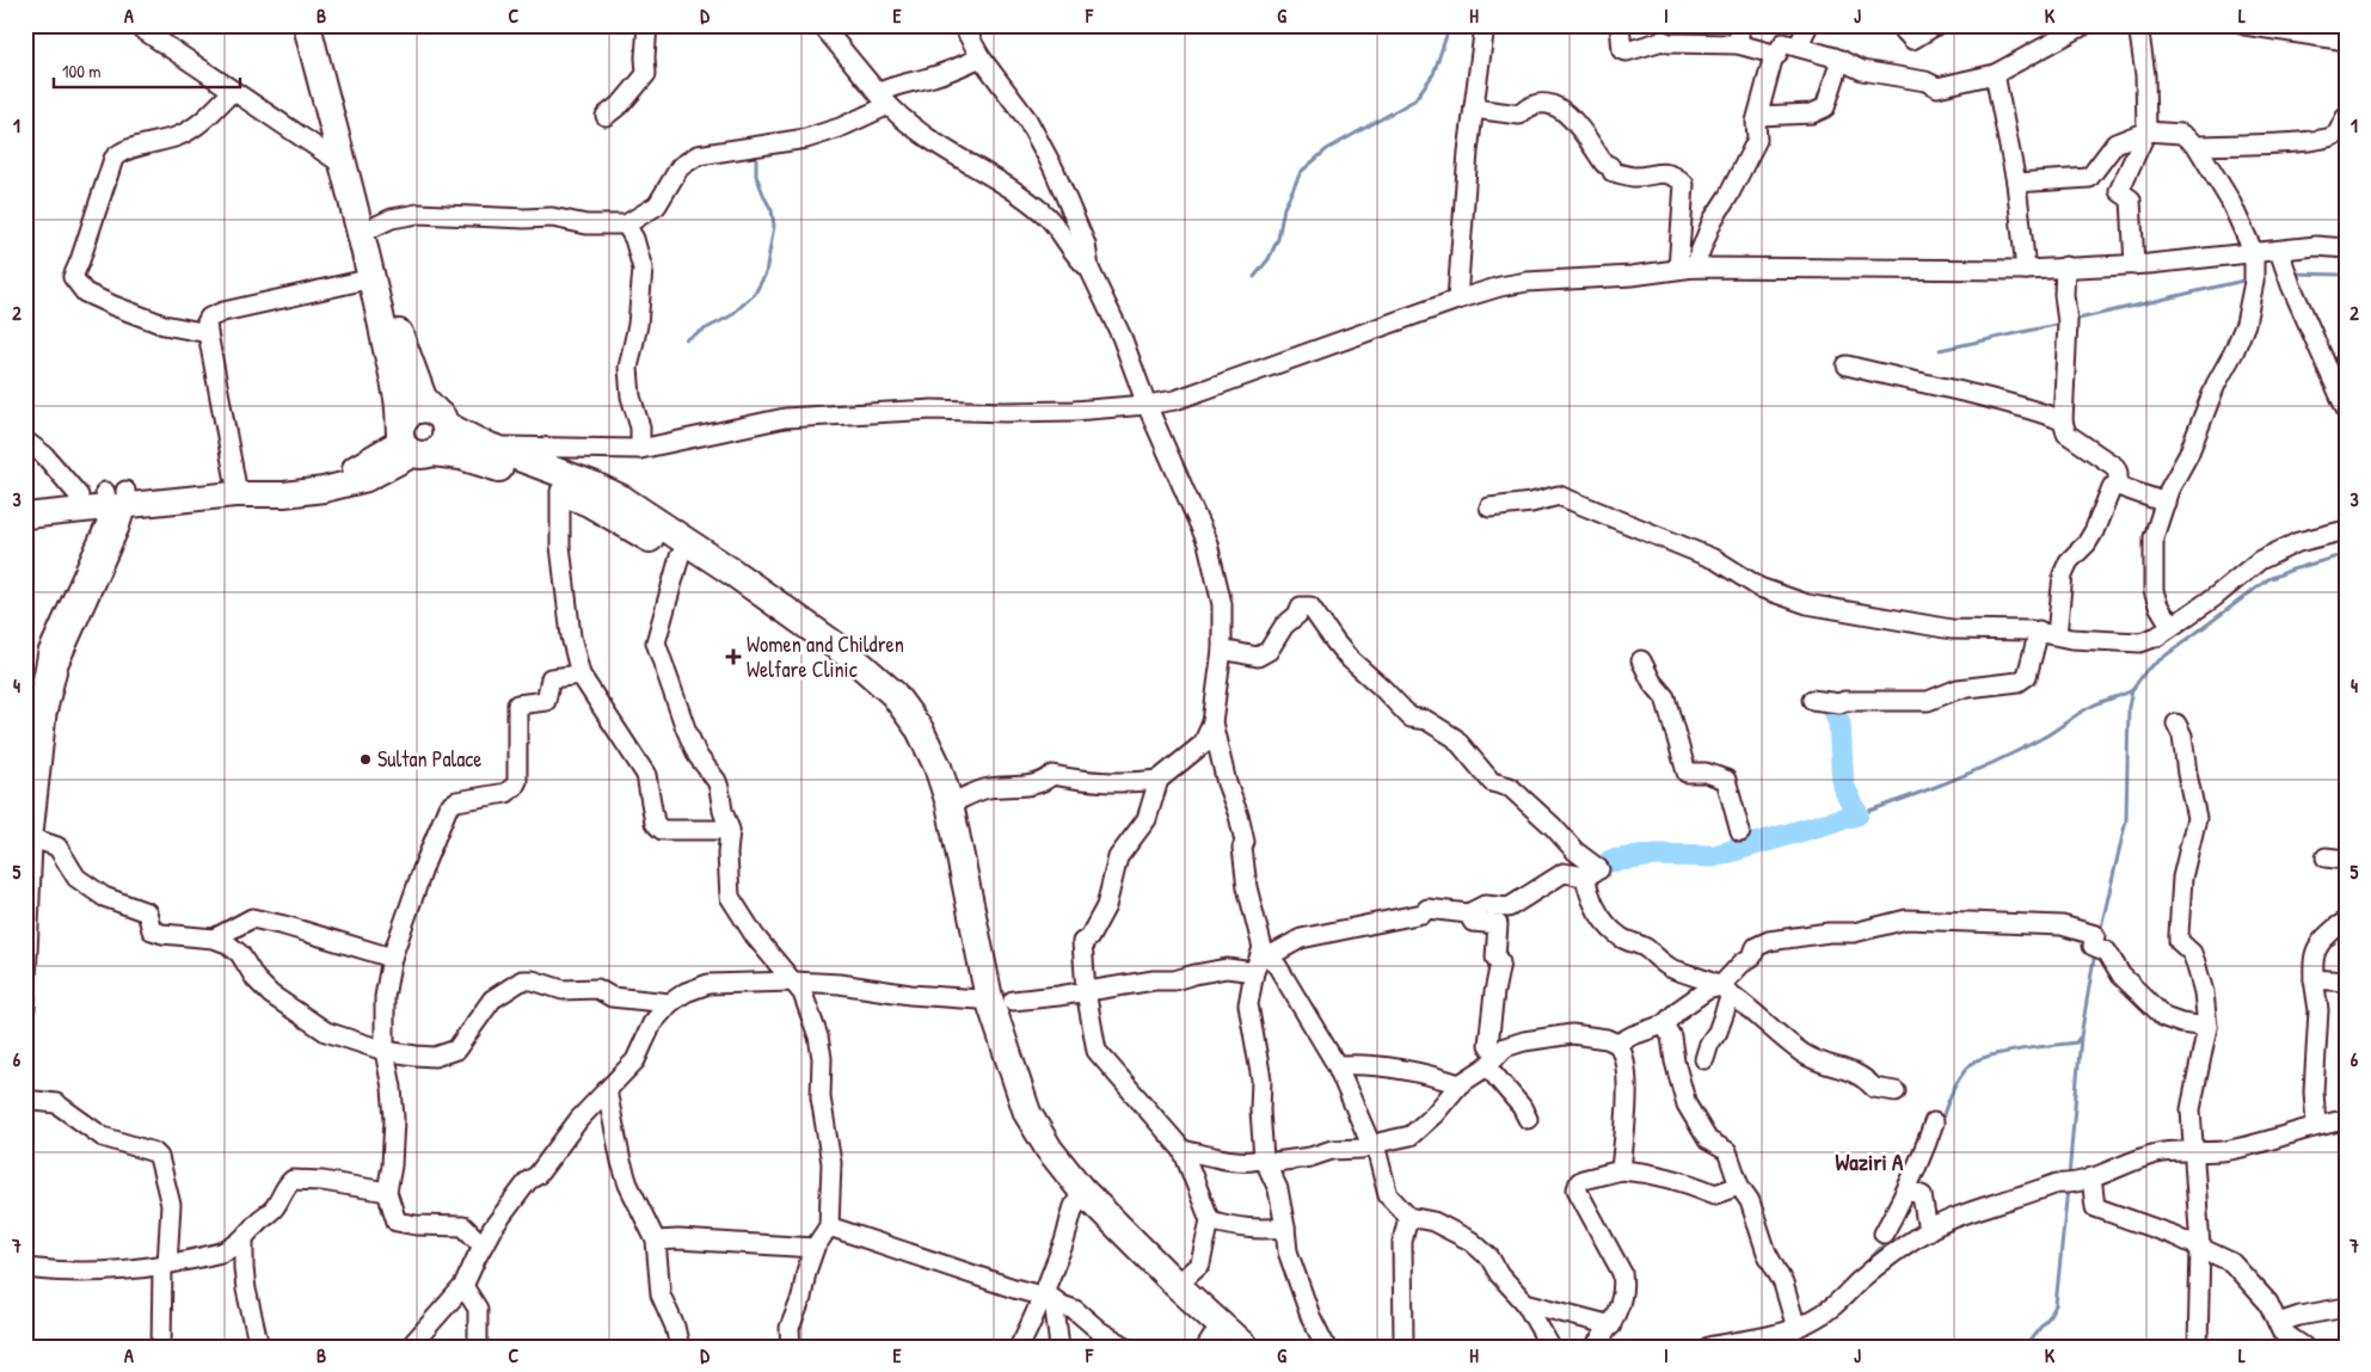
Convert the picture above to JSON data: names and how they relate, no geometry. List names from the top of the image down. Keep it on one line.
{"districts":["Waziri A"],"places":{"health":["Women and Children Welfare Clinic"],"other":["Sultan Palace"]},"scale_bar":"100 m","grid":{"columns":["A","B","C","D","E","F","G","H","I","J","K","L"],"rows":["1","2","3","4","5","6","7"]}}
